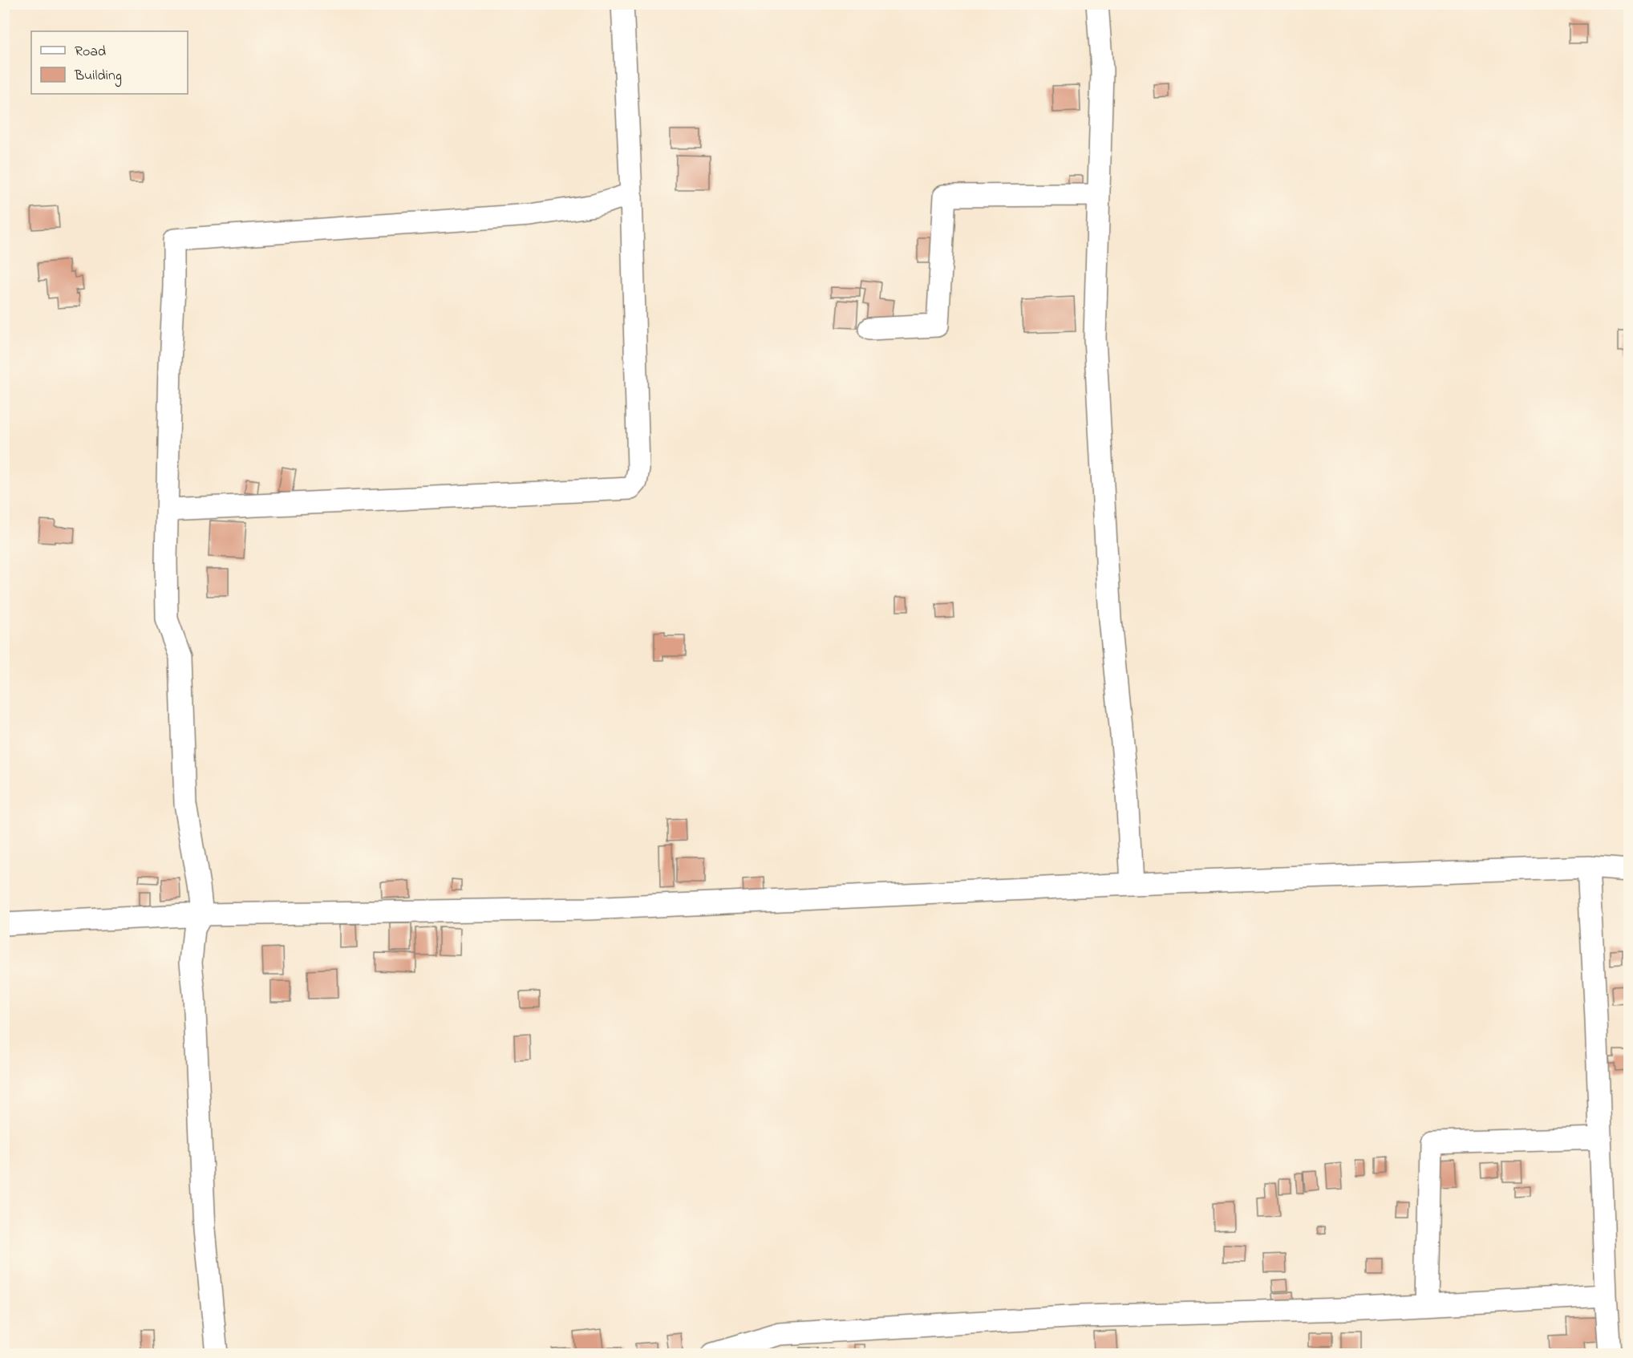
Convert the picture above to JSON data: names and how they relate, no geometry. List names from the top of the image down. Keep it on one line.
{"legend":["Road","Building"]}
